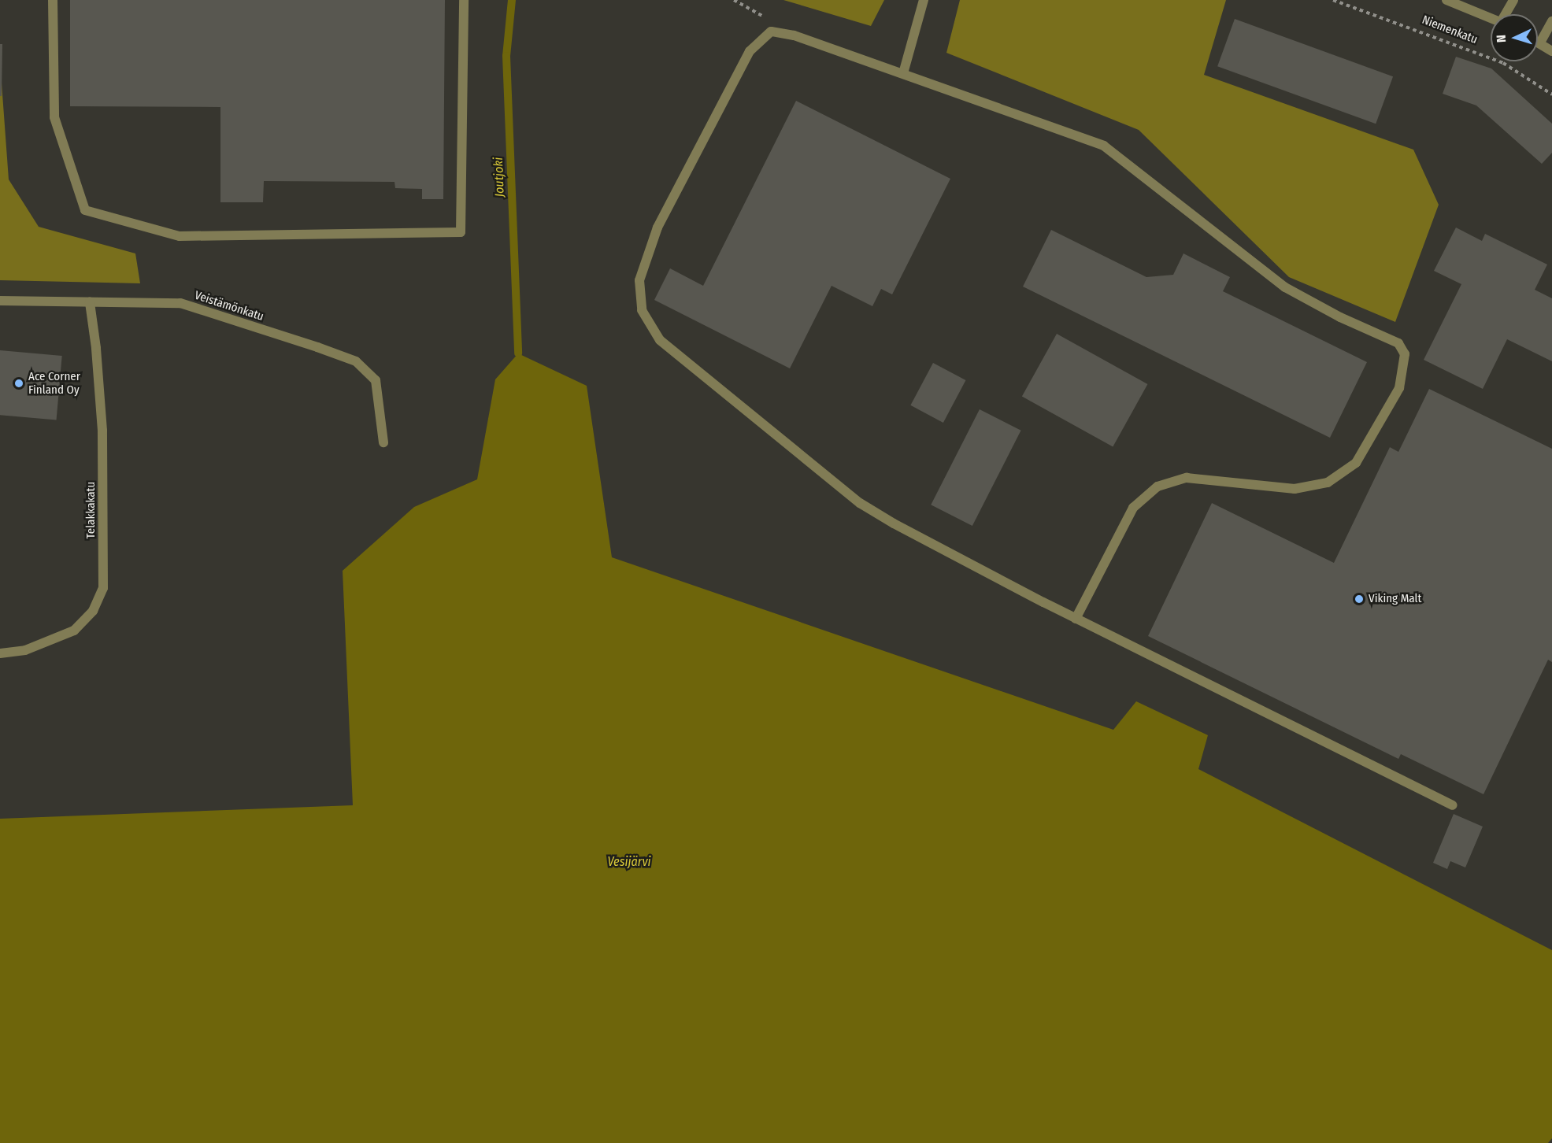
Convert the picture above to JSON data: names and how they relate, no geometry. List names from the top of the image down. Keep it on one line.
{"streets":{"street":["Veistämönkatu","Telakkakatu"],"path":["Niemenkatu"]},"crossings":[["Veistämönkatu","Telakkakatu"]],"water":["Joutjoki","Vesijärvi"],"places":["Ace Corner Finland Oy","Viking Malt"],"north":"left"}
